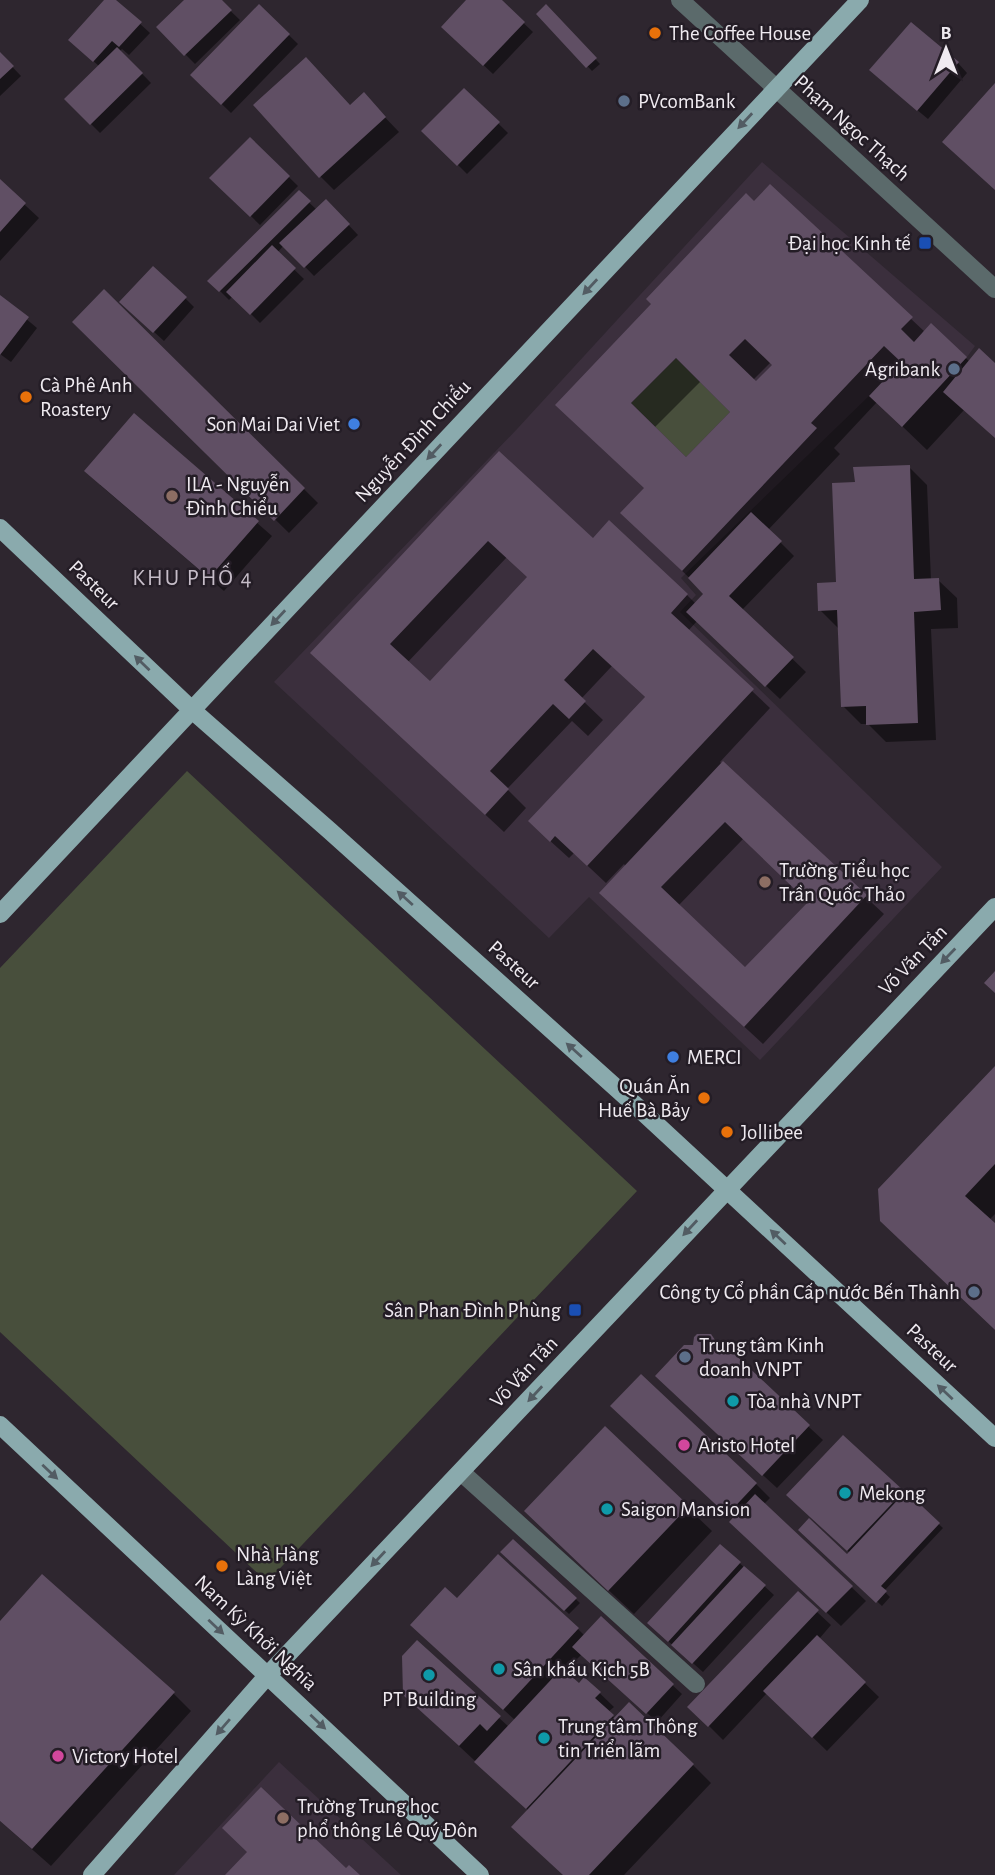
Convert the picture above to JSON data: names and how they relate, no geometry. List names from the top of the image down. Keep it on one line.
{"streets":{"main road":["Nguyễn Đình Chiểu","Pasteur","Võ Văn Tần","Nam Kỳ Khởi Nghĩa"],"street":["Phạm Ngọc Thạch"]},"crossings":[["Phạm Ngọc Thạch","Nguyễn Đình Chiểu"],["Nguyễn Đình Chiểu","Pasteur"],["Pasteur","Võ Văn Tần"],["Võ Văn Tần","Nam Kỳ Khởi Nghĩa"]],"one_way":["Nguyễn Đình Chiểu","Pasteur","Võ Văn Tần","Nam Kỳ Khởi Nghĩa"],"districts":["KHU PHỐ 4"],"places":{"other":["The Coffee House","PVcomBank","Agribank","Cà Phê Anh Roastery","Son Mai Dai Viet","ILA - Nguyễn Đình Chiểu","Trường Tiểu học Trần Quốc Thảo","MERCI","Quán Ăn Huế Bà Bảy","Jollibee","Công ty Cổ phần Cấp nước Bến Thành","Trung tâm Kinh doanh VNPT","Tòa nhà VNPT","Aristo Hotel","Mekong","Saigon Mansion","Nhà Hàng Làng Việt","Sân khấu Kịch 5B","PT Building","Trung tâm Thông tin Triển lãm","Victory Hotel","Trường Trung học phổ thông Lê Quý Đôn"],"transit":["Đại học Kinh tế","Sân Phan Đình Phùng"]},"north":"top"}
